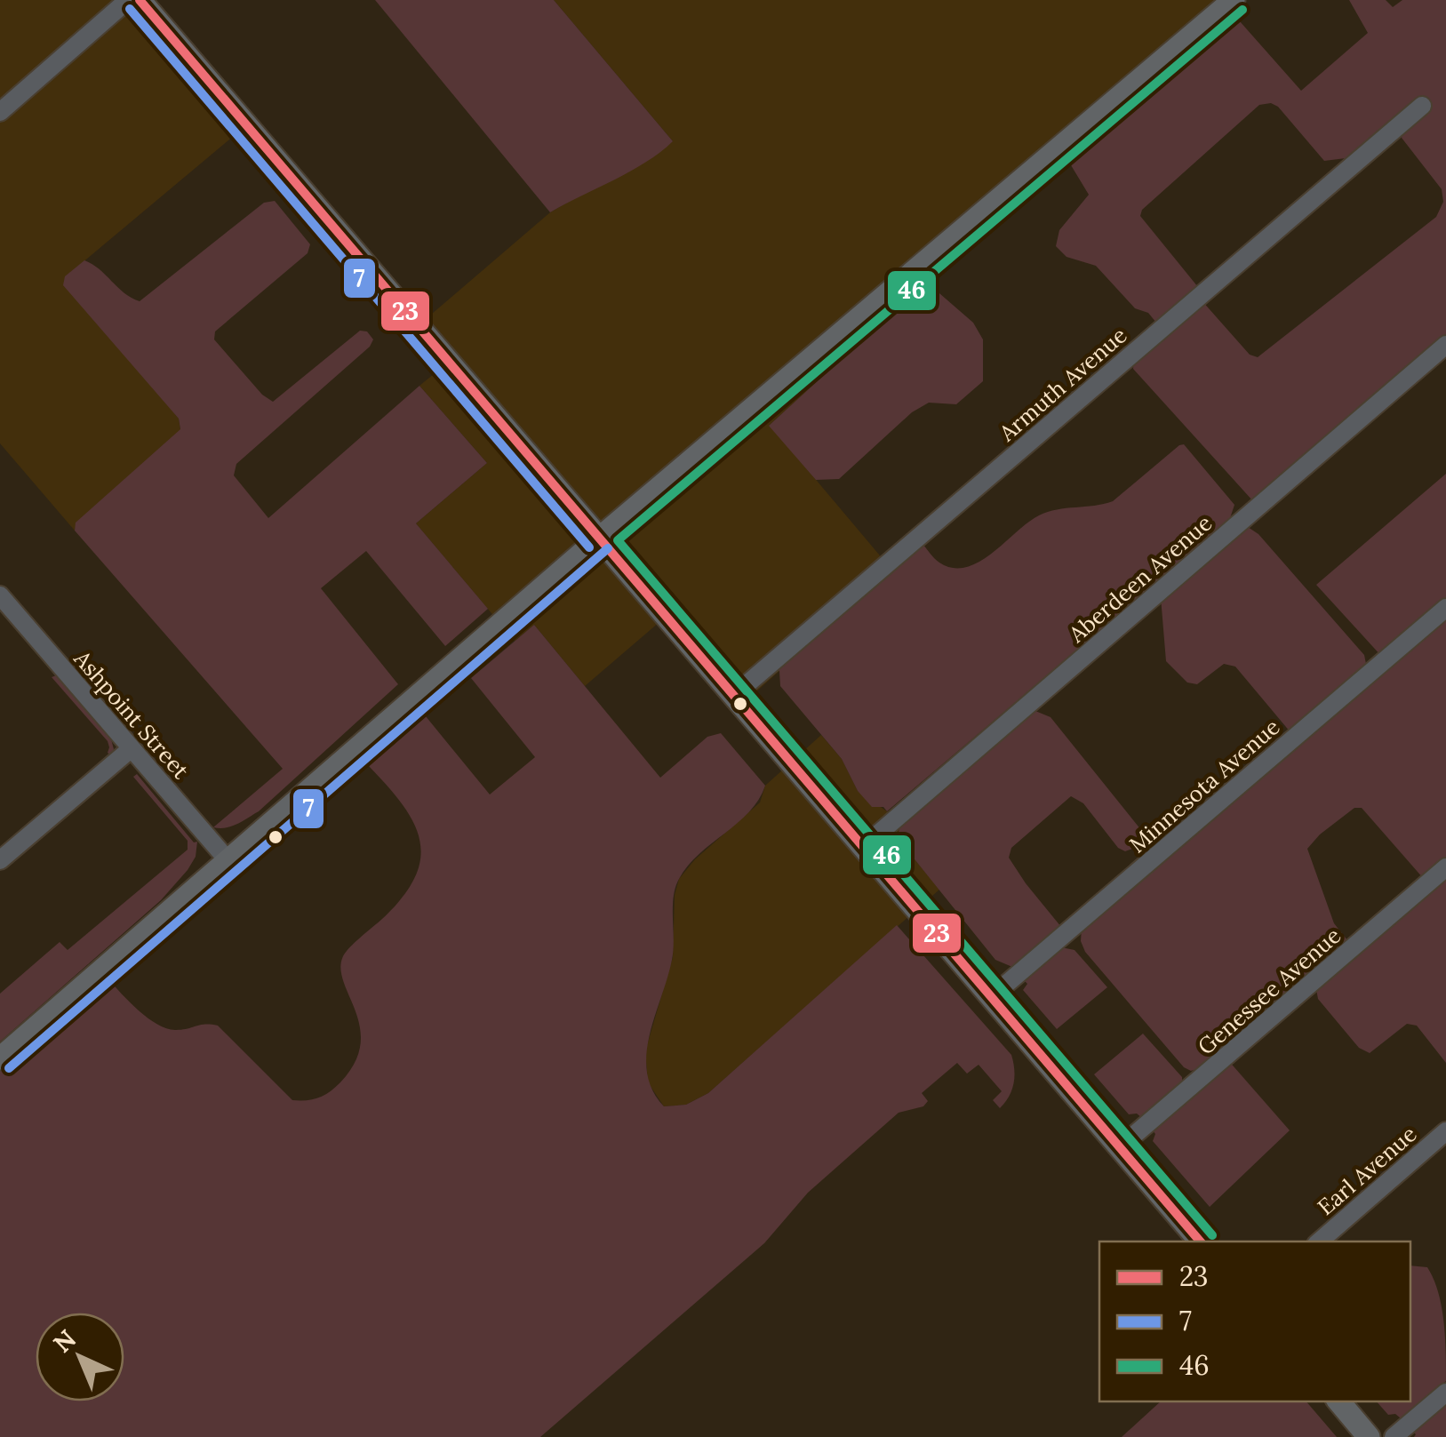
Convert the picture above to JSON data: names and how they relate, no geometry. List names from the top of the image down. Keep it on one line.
{"streets":{"street":["Armuth Avenue","Aberdeen Avenue","Ashpoint Street","Minnesota Avenue","Genessee Avenue","Earl Avenue"]},"lines":["transit line 23","transit line 7","transit line 46"],"legend":["23","7","46"],"north":"top left"}
